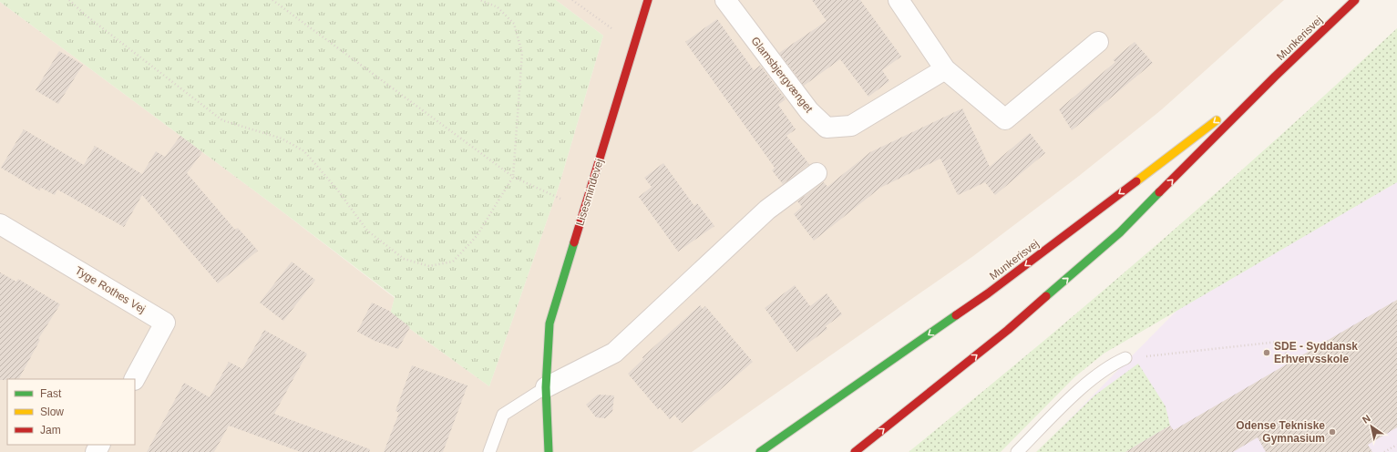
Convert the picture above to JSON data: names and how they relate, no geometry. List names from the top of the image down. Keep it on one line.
{"streets":{"main road":["Munkerisvej","Lisesmindevej"],"street":["Glamsbjergvænget","Tyge Rothes Vej"]},"places":["SDE - Syddansk Erhvervsskole","Odense Tekniske Gymnasium"],"legend":["Fast","Slow","Jam"],"north":"top left"}
